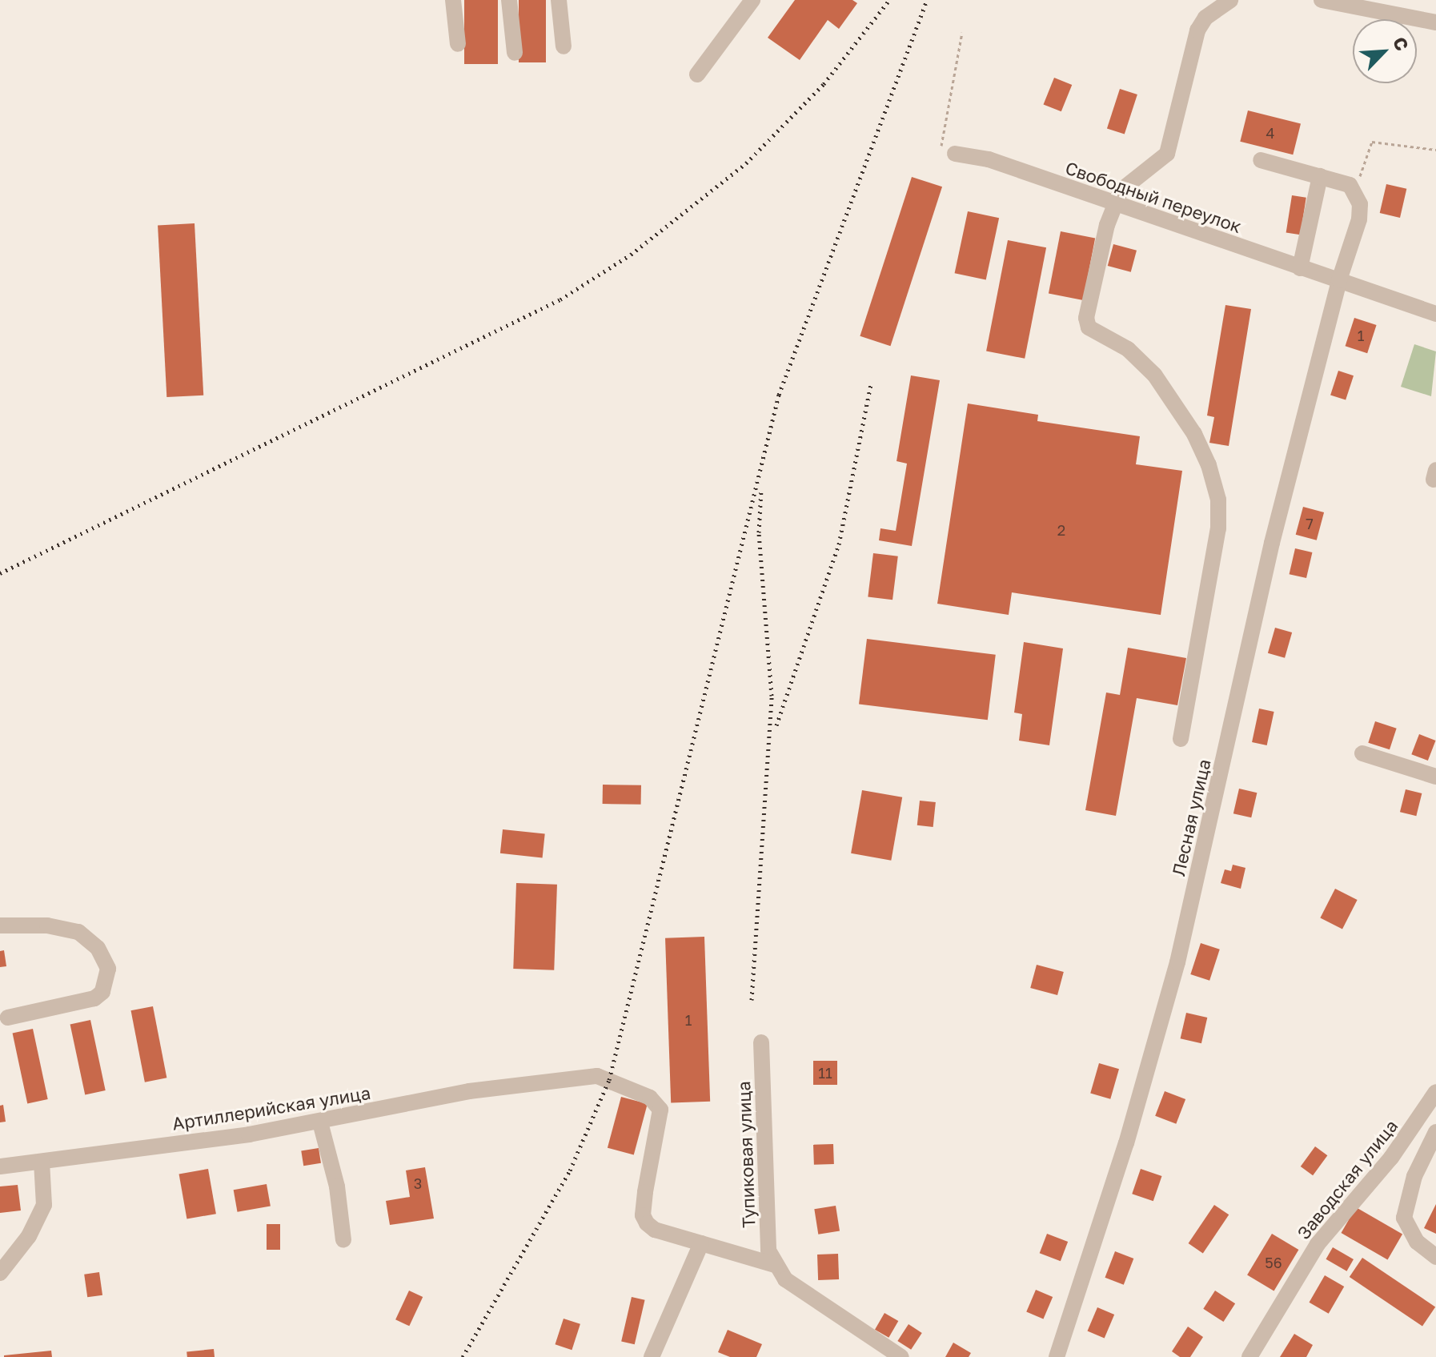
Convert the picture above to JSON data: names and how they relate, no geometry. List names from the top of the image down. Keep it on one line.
{"streets":{"lane":["Свободный переулок","Лесная улица","Артиллерийская улица","Тупиковая улица","Заводская улица"]},"crossings":[["Свободный переулок","Лесная улица"]],"house_numbers":["4","1","7","2","1","11","3","56"],"north":"top right"}
